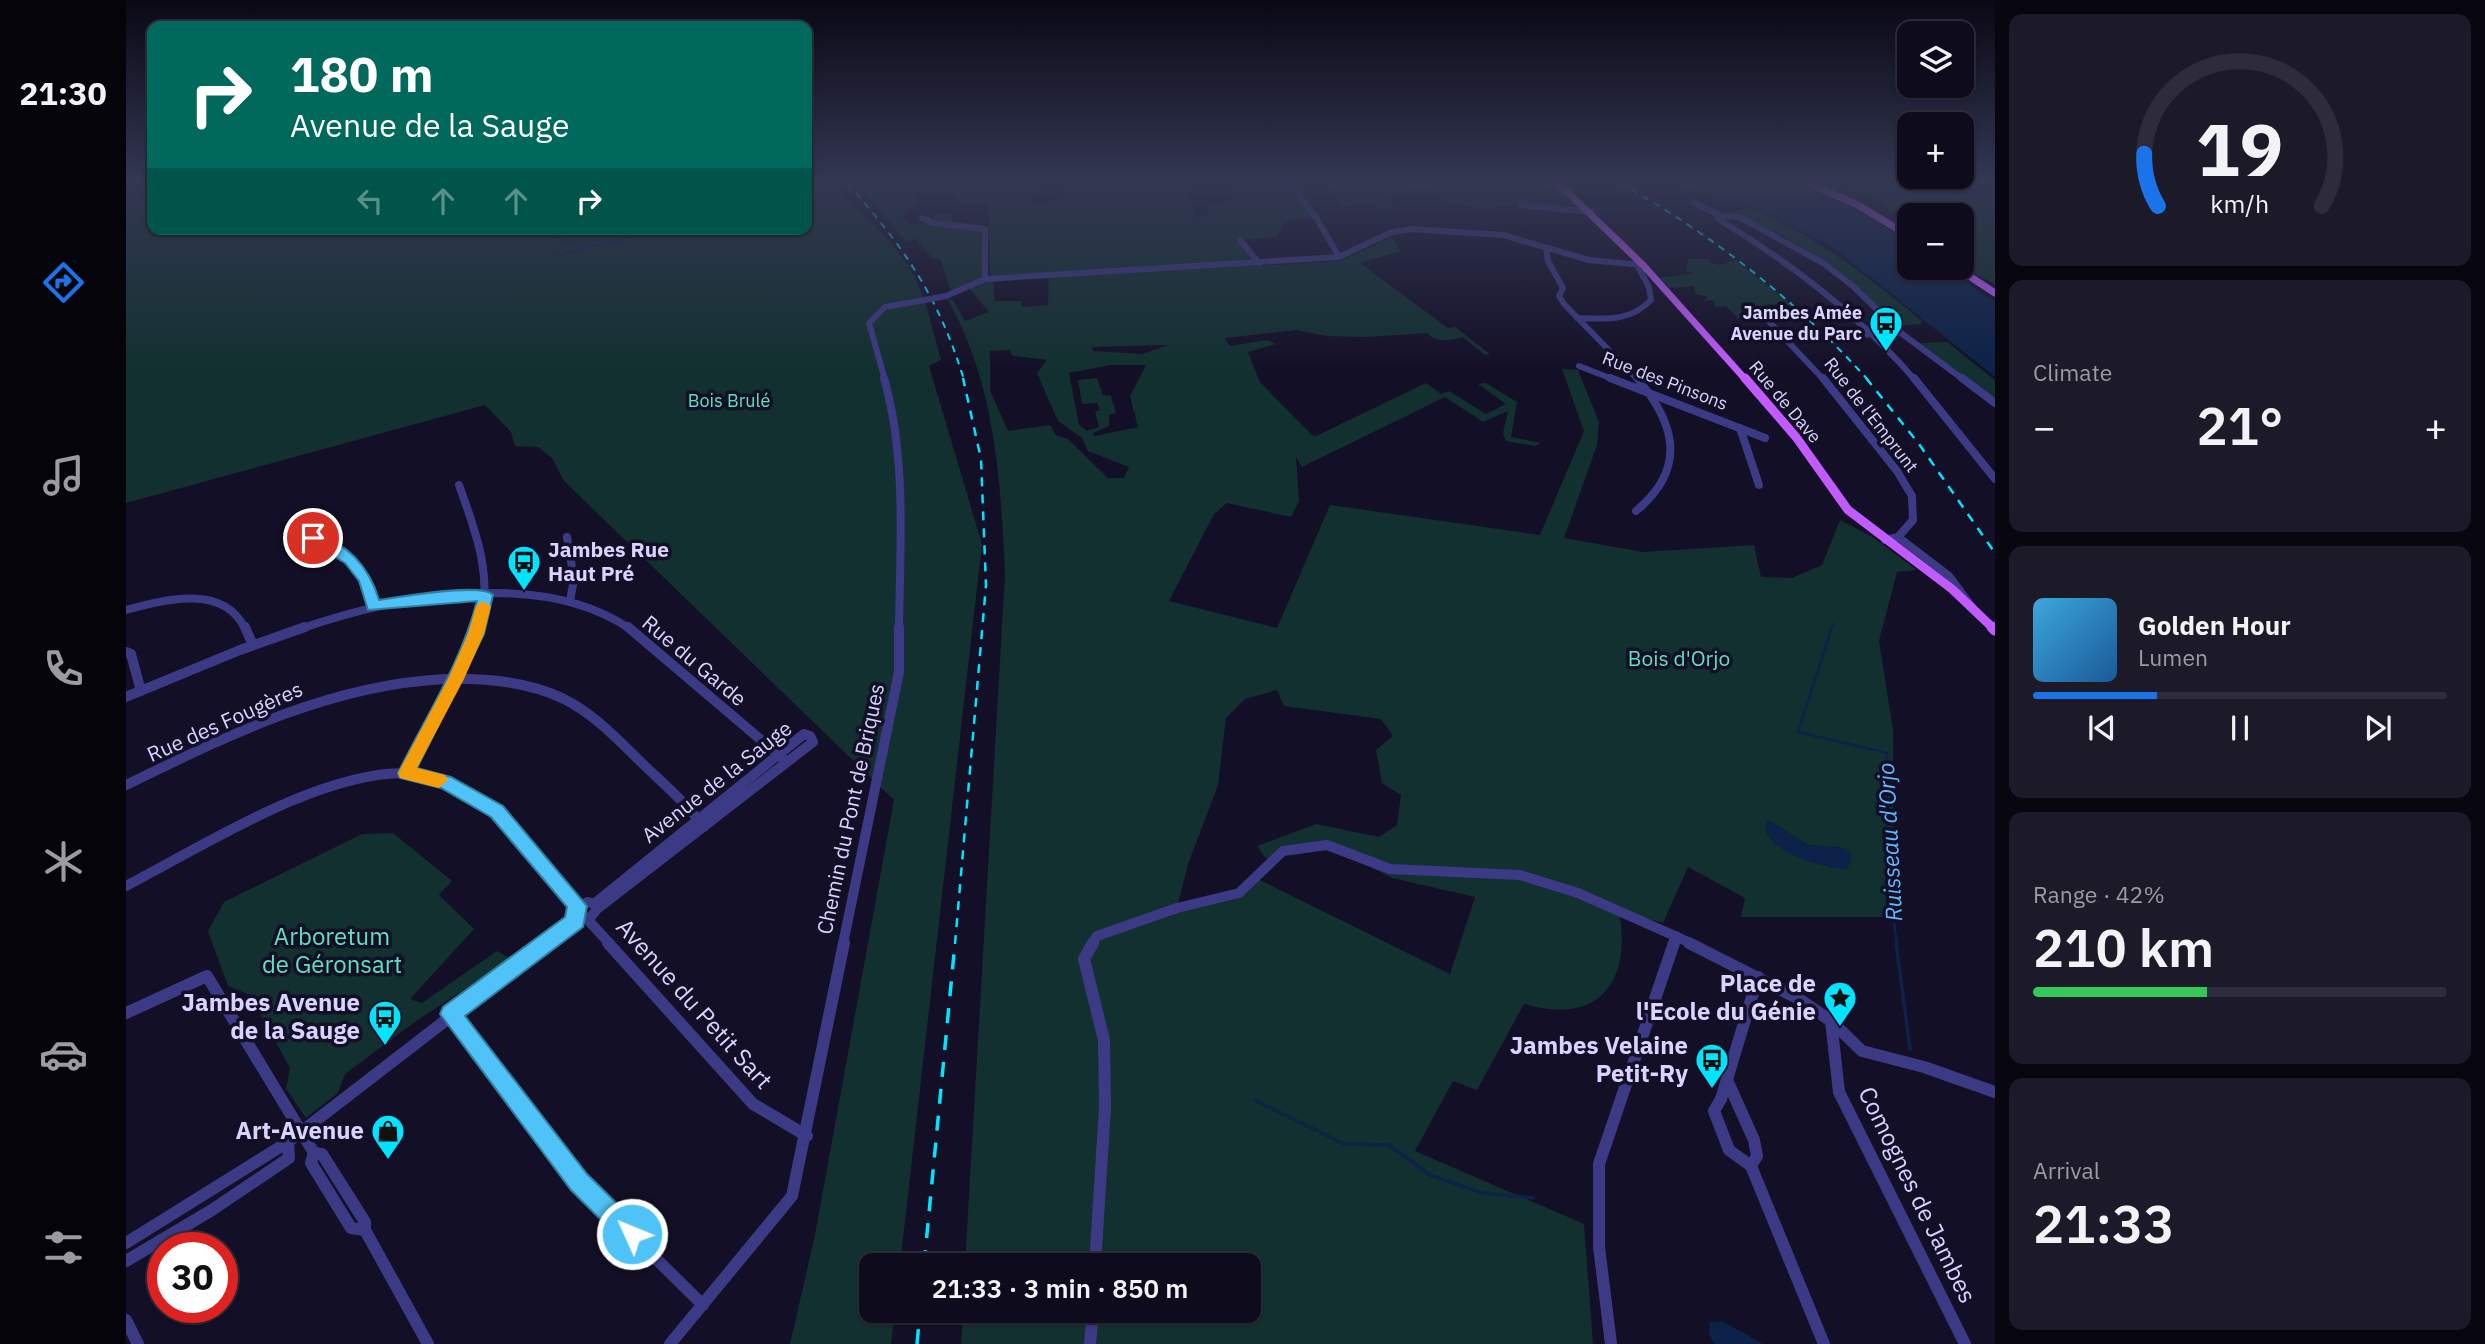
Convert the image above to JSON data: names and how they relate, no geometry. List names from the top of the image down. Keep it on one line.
{"streets":{"main road":["Rue de Dave"],"street":["Rue des Pinsons","Rue de l'Emprunt","Rue du Garde","Rue des Fougères","Avenue de la Sauge","Chemin du Pont de Briques","Avenue du Petit Sart","Comognes de Jambes"]},"crossings":[["Rue du Garde","Avenue de la Sauge"],["Rue des Fougères","Avenue de la Sauge"],["Avenue de la Sauge","Avenue du Petit Sart"],["Chemin du Pont de Briques","Avenue du Petit Sart"]],"water":["Ruisseau d'Orjo"],"parks":["Bois Brulé","Bois d'Orjo","Arboretum de Géronsart"],"places":{"bus stop":["Jambes Amée Avenue du Parc","Jambes Rue Haut Pré","Jambes Avenue de la Sauge","Jambes Velaine Petit-Ry"],"place":["Place de l'Ecole du Génie"],"shop":["Art-Avenue"]},"page":{"tabs":"21:30","map_buttons":["+","−"],"turn":["180 m","Avenue de la Sauge"],"tile":["Climate",["Range · 42%","210 km"],["Arrival","21:33"]],"heat":["−","21°","+"],"song":["Golden Hour","Lumen"],"limit":"30","trip":"21:33 · 3 min · 850 m","gauge":["19","km/h"]}}
